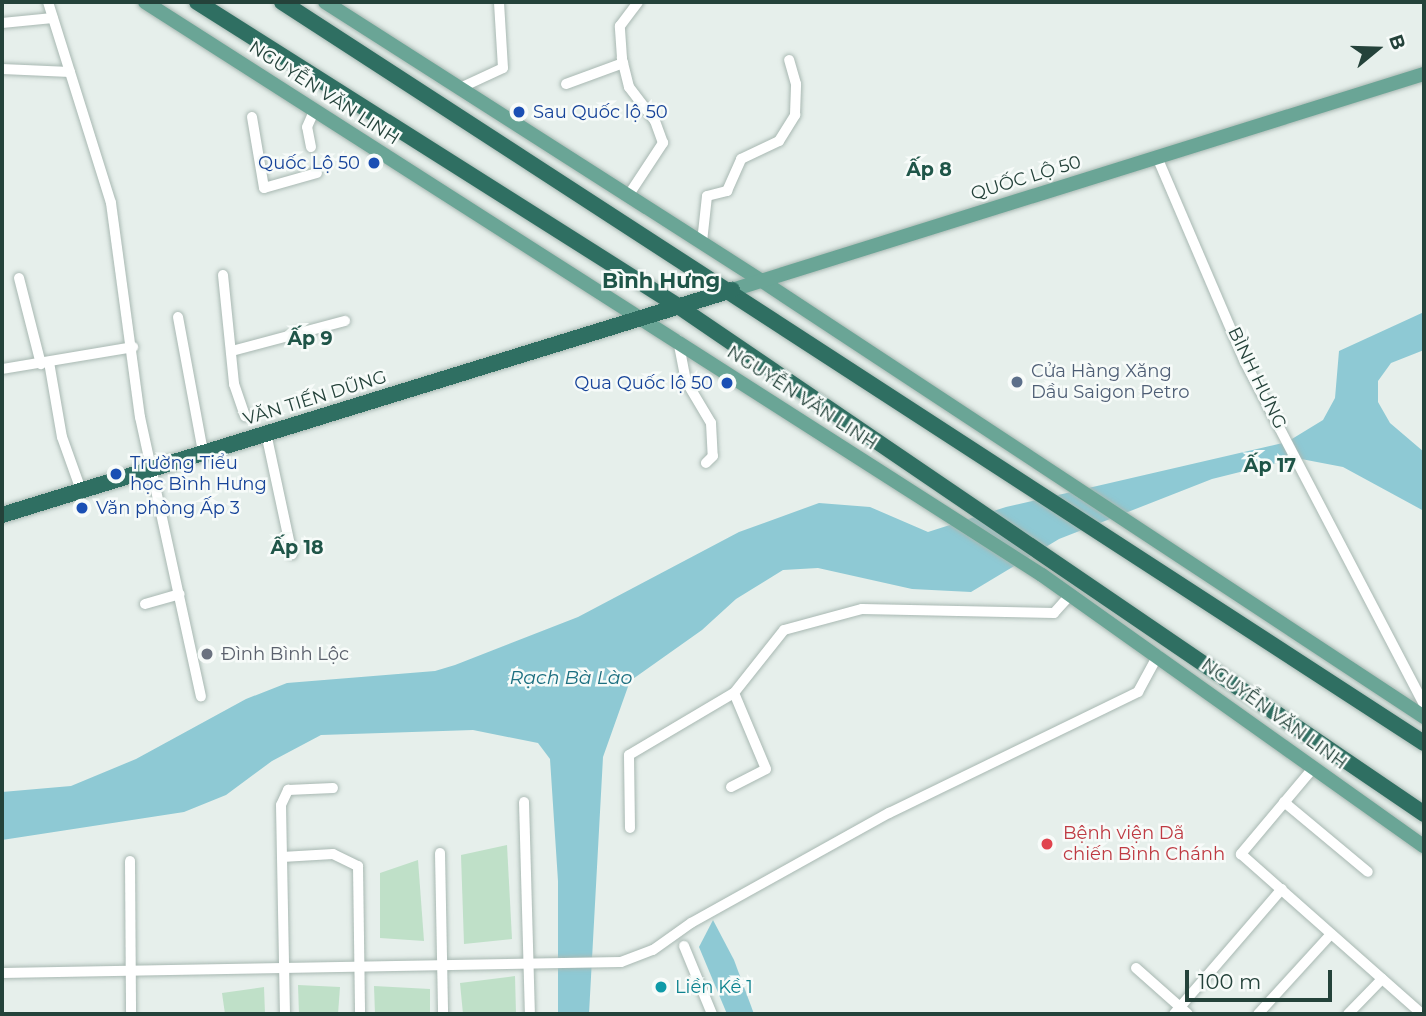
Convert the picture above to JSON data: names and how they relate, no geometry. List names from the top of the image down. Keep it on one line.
{"streets":{"highway":["NGUYỄN VĂN LINH","QUỐC LỘ 50","VĂN TIẾN DŨNG"],"street":["BÌNH HƯNG"]},"crossings":[["NGUYỄN VĂN LINH","QUỐC LỘ 50"],["NGUYỄN VĂN LINH","VĂN TIẾN DŨNG"],["QUỐC LỘ 50","BÌNH HƯNG"],["QUỐC LỘ 50","VĂN TIẾN DŨNG"]],"districts":["Ấp 8","Bình Hưng","Ấp 9","Ấp 17","Ấp 18"],"water":["Rạch Bà Lào"],"places":["Sau Quốc lộ 50","Quốc Lộ 50","Cửa Hàng Xăng Dầu Saigon Petro","Qua Quốc lộ 50","Trường Tiểu học Bình Hưng","Văn phòng Ấp 3","Đình Bình Lộc","Bệnh viện Dã chiến Bình Chánh","Liền Kề 1"],"scale_bar":"100 m","north":"right"}
